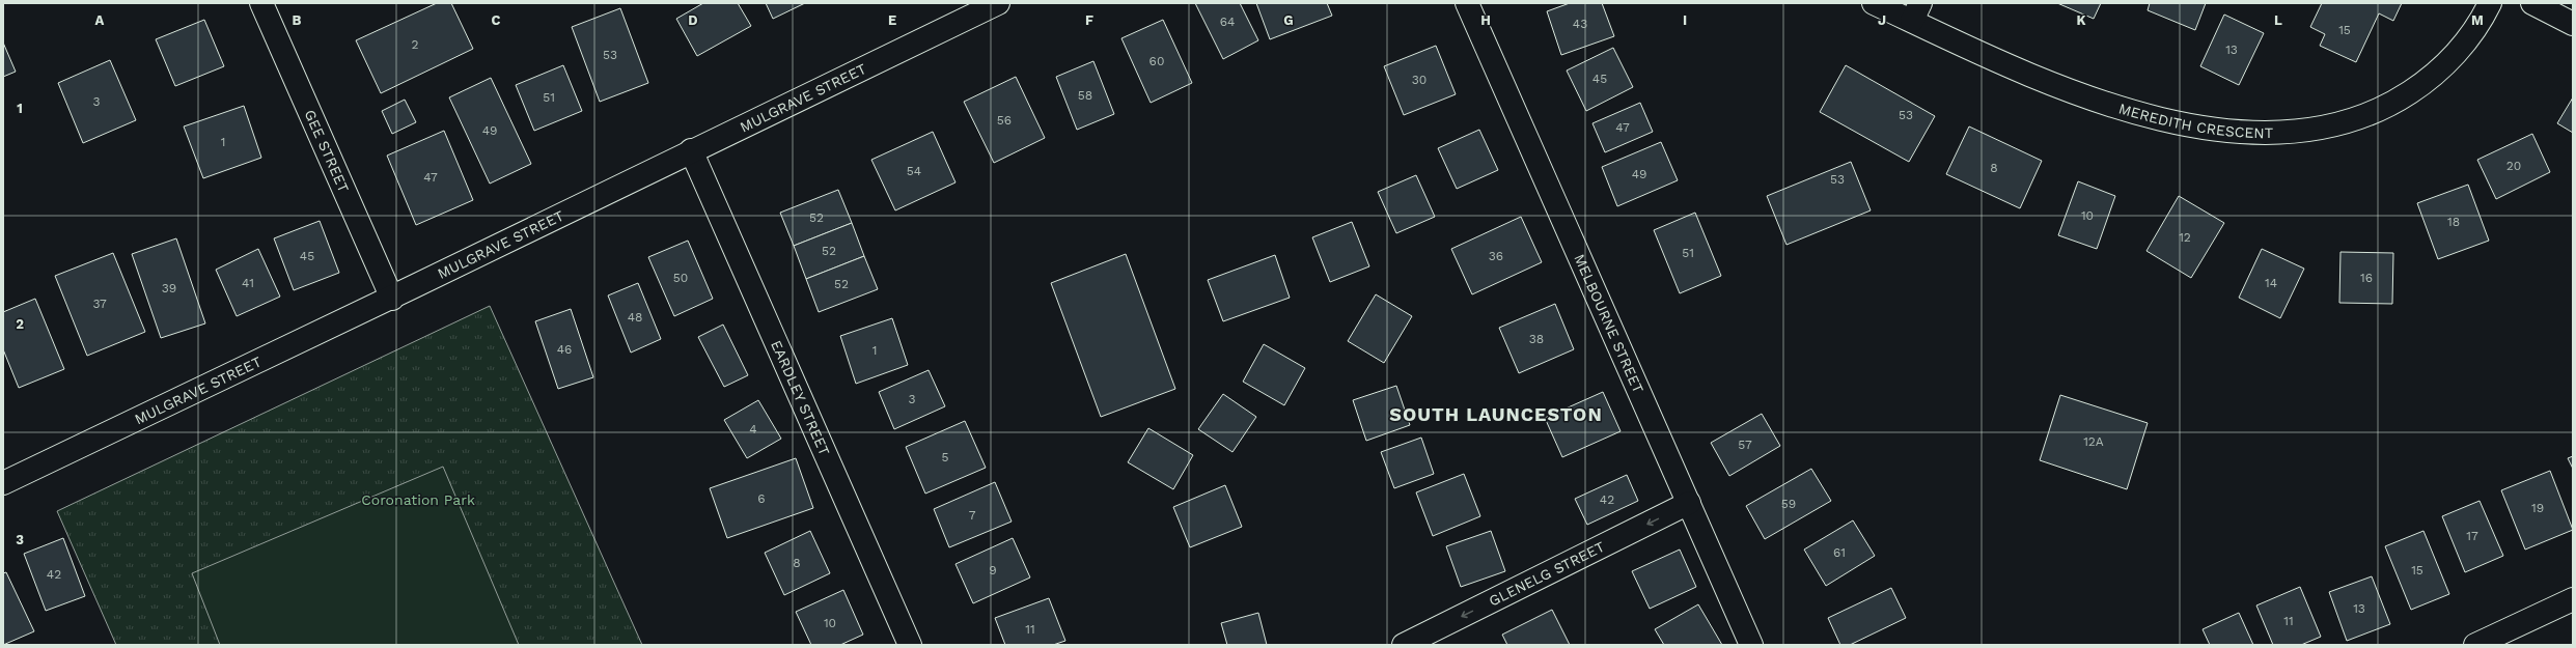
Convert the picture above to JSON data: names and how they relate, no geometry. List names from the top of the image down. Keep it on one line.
{"streets":{"street":["MULGRAVE STREET","MEREDITH CRESCENT","GEE STREET","MELBOURNE STREET","EARDLEY STREET","GLENELG STREET"]},"crossings":[["MULGRAVE STREET","GEE STREET"],["MULGRAVE STREET","EARDLEY STREET"],["MELBOURNE STREET","GLENELG STREET"]],"one_way":["GLENELG STREET"],"districts":["SOUTH LAUNCESTON"],"parks":["Coronation Park"],"house_numbers":["64","43","15","2","13","53","60","45","30","58","51","3","53","56","47","49","1","20","8","54","49","47","53","10","52","18","12","52","51","45","36","50","16","41","14","52","39","37","48","38","46","1","3","4","12A","57","5","6","42","59","19","7","17","61","8","9","15","42","13","11","10","11"],"grid":{"columns":["A","B","C","D","E","F","G","H","I","J","K","L","M"],"rows":["1","2","3"]}}
